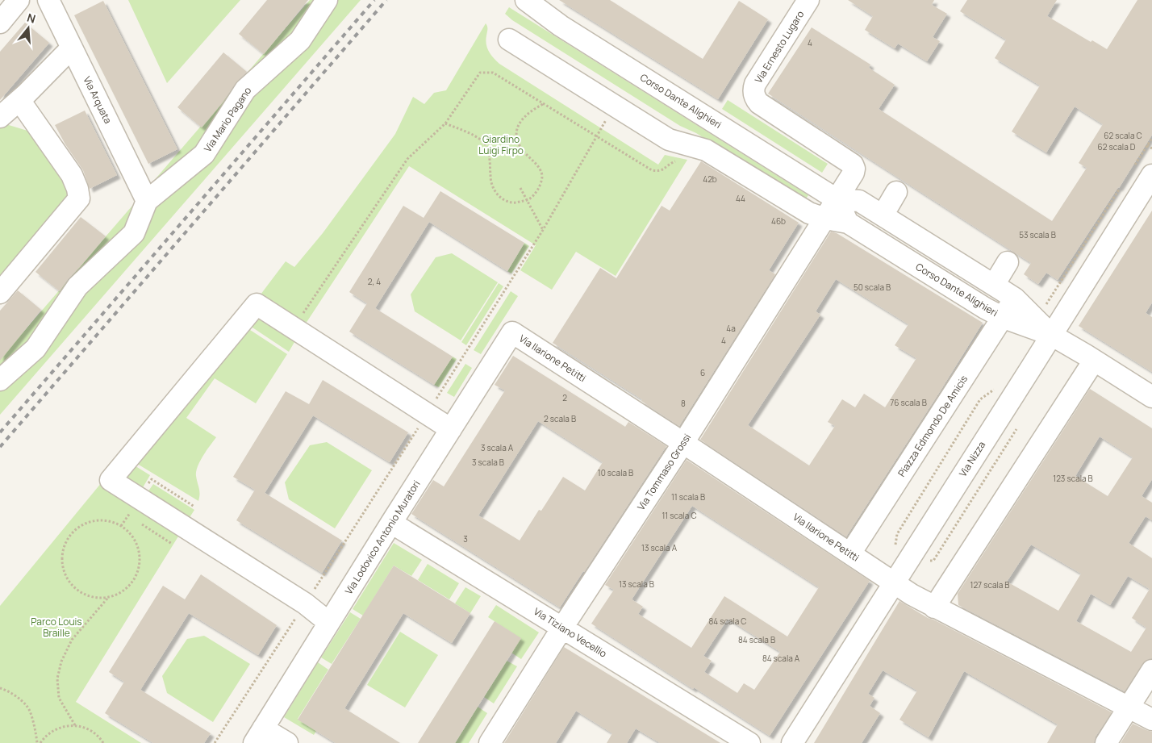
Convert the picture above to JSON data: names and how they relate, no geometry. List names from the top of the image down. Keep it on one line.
{"streets":{"street":["Via Ernesto Lugaro","Via Arquata","Corso Dante Alighieri","Via Mario Pagano","Via Ilarione Petitti","Piazza Edmondo De Amicis","Via Nizza","Via Tommaso Grossi","Via Lodovico Antonio Muratori","Via Tiziano Vecellio"]},"crossings":[["Via Ernesto Lugaro","Corso Dante Alighieri"],["Via Ernesto Lugaro","Via Tommaso Grossi"],["Via Arquata","Via Mario Pagano"],["Corso Dante Alighieri","Piazza Edmondo De Amicis"],["Corso Dante Alighieri","Via Nizza"],["Corso Dante Alighieri","Via Tommaso Grossi"],["Via Ilarione Petitti","Piazza Edmondo De Amicis"],["Via Ilarione Petitti","Via Nizza"],["Via Ilarione Petitti","Via Tommaso Grossi"],["Via Ilarione Petitti","Via Lodovico Antonio Muratori"],["Via Tommaso Grossi","Via Tiziano Vecellio"],["Via Lodovico Antonio Muratori","Via Tiziano Vecellio"]],"parks":["Giardino Luigi Firpo","Parco Louis Braille"],"house_numbers":["4","62 scala C","62 scala D","42b","44","46b","53 scala B","2, 4","50 scala B","4a","4","6","2","76 scala B","8","2 scala B","3 scala A","3 scala B","10 scala B","123 scala B","11 scala B","11 scala C","3","13 scala A","13 scala B","127 scala B","84 scala C","84 scala B","84 scala A"],"north":"top"}
